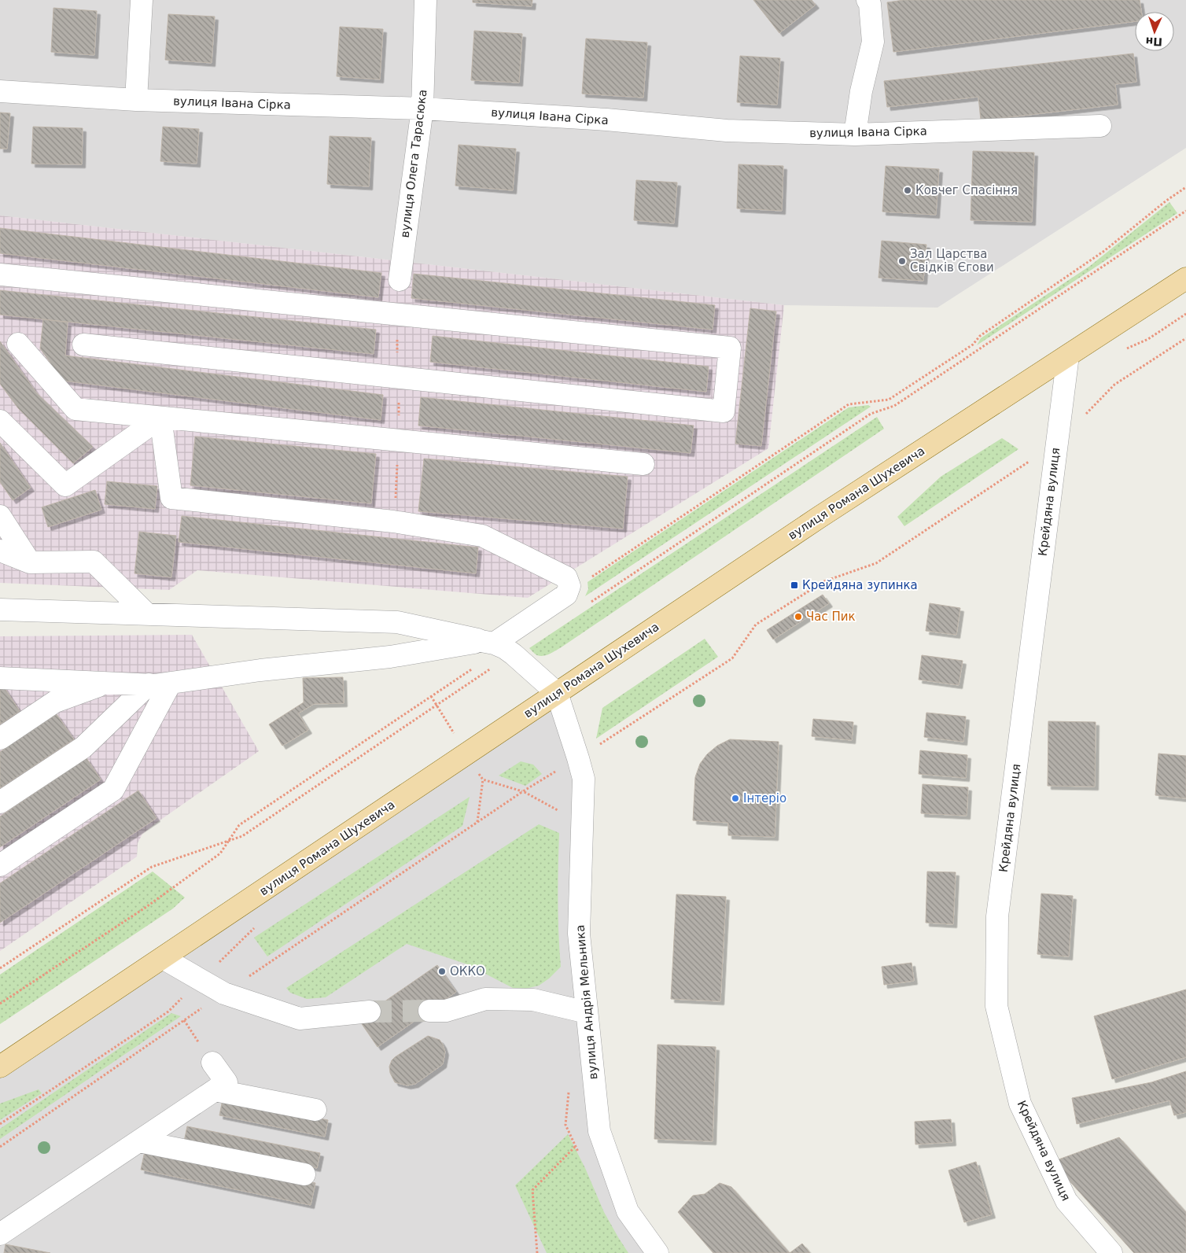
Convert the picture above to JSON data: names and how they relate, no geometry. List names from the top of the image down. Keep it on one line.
{"streets":{"main road":["вулиця Романа Шухевича"],"street":["вулиця Івана Сірка","вулиця Олега Тарасюка","Крейдяна вулиця","вулиця Андрія Мельника"]},"crossings":[["вулиця Івана Сірка","вулиця Олега Тарасюка"],["вулиця Романа Шухевича","Крейдяна вулиця"],["вулиця Романа Шухевича","вулиця Андрія Мельника"]],"places":{"other":["Ковчег Спасіння","Зал Царства Свідків Єгови","Час Пик","Інтеріо","ОККО"],"transit":["Крейдяна зупинка"]},"north":"bottom"}
